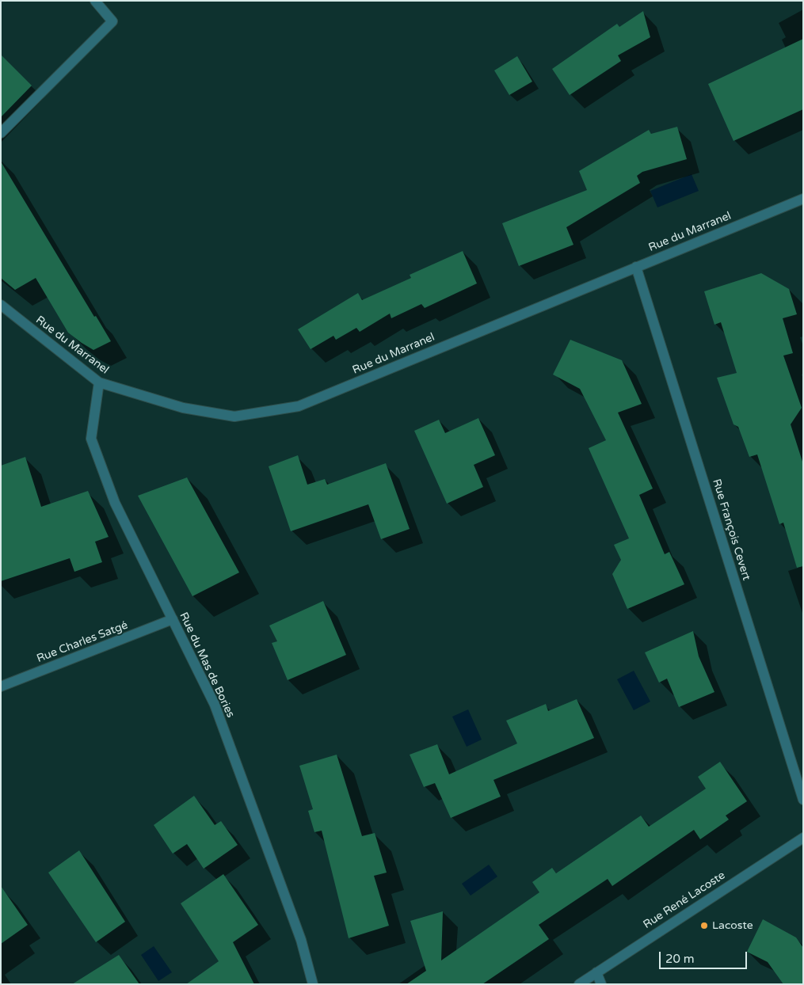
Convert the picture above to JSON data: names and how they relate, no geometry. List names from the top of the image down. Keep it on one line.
{"streets":{"street":["Rue du Marranel","Rue François Cevert","Rue Charles Satgé","Rue du Mas de Bories","Rue René Lacoste"]},"crossings":[["Rue du Marranel","Rue François Cevert"],["Rue du Marranel","Rue du Mas de Bories"],["Rue Charles Satgé","Rue du Mas de Bories"]],"places":["Lacoste"],"scale_bar":"20 m"}
